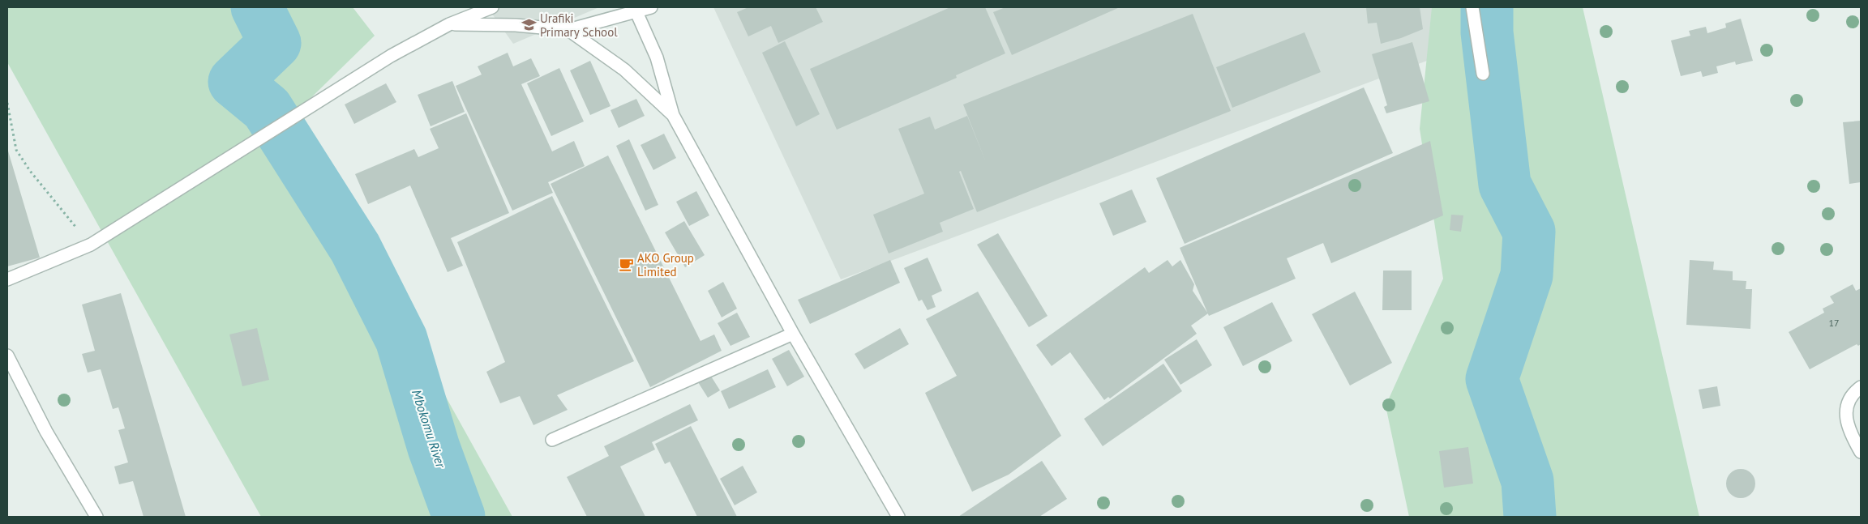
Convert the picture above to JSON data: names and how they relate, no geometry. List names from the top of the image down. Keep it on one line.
{"water":["Mbokomu River"],"places":{"school or university":["Urafiki Primary School"],"cafe":["AKO Group Limited"]},"house_numbers":["17"]}
